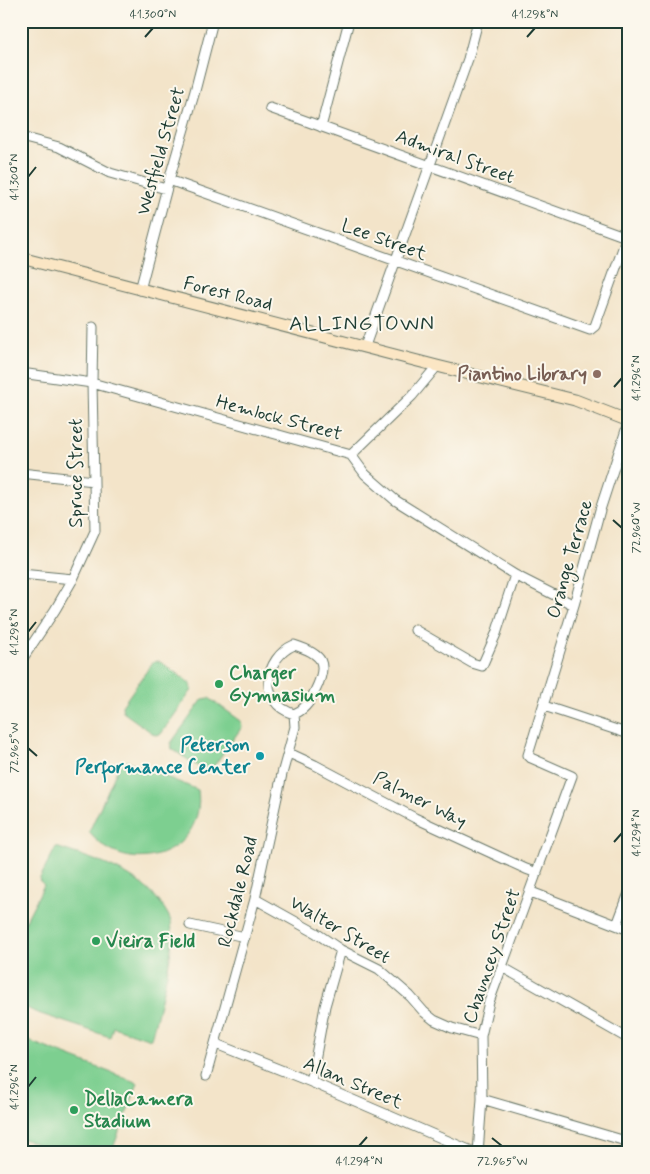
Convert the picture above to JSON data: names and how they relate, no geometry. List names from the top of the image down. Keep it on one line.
{"streets":{"main road":["Forest Road"],"street":["Westfield Street","Admiral Street","Lee Street","Hemlock Street","Spruce Street","Orange Terrace","Palmer Way","Rockdale Road","Walter Street","Chauncey Street","Allan Street"]},"crossings":[["Westfield Street","Lee Street"],["Westfield Street","Forest Road"],["Admiral Street","Lee Street"],["Forest Road","Orange Terrace"],["Hemlock Street","Spruce Street"],["Hemlock Street","Orange Terrace"],["Orange Terrace","Chauncey Street"],["Palmer Way","Rockdale Road"],["Palmer Way","Chauncey Street"],["Rockdale Road","Walter Street"],["Rockdale Road","Allan Street"],["Walter Street","Chauncey Street"],["Chauncey Street","Allan Street"]],"districts":["ALLINGTOWN"],"places":["Piantino Library","Charger Gymnasium","Peterson Performance Center","Vieira Field","DellaCamera Stadium"],"coordinates":["41.300°N","41.298°N","41.296°N","72.960°W","72.965°W","41.294°N"]}
